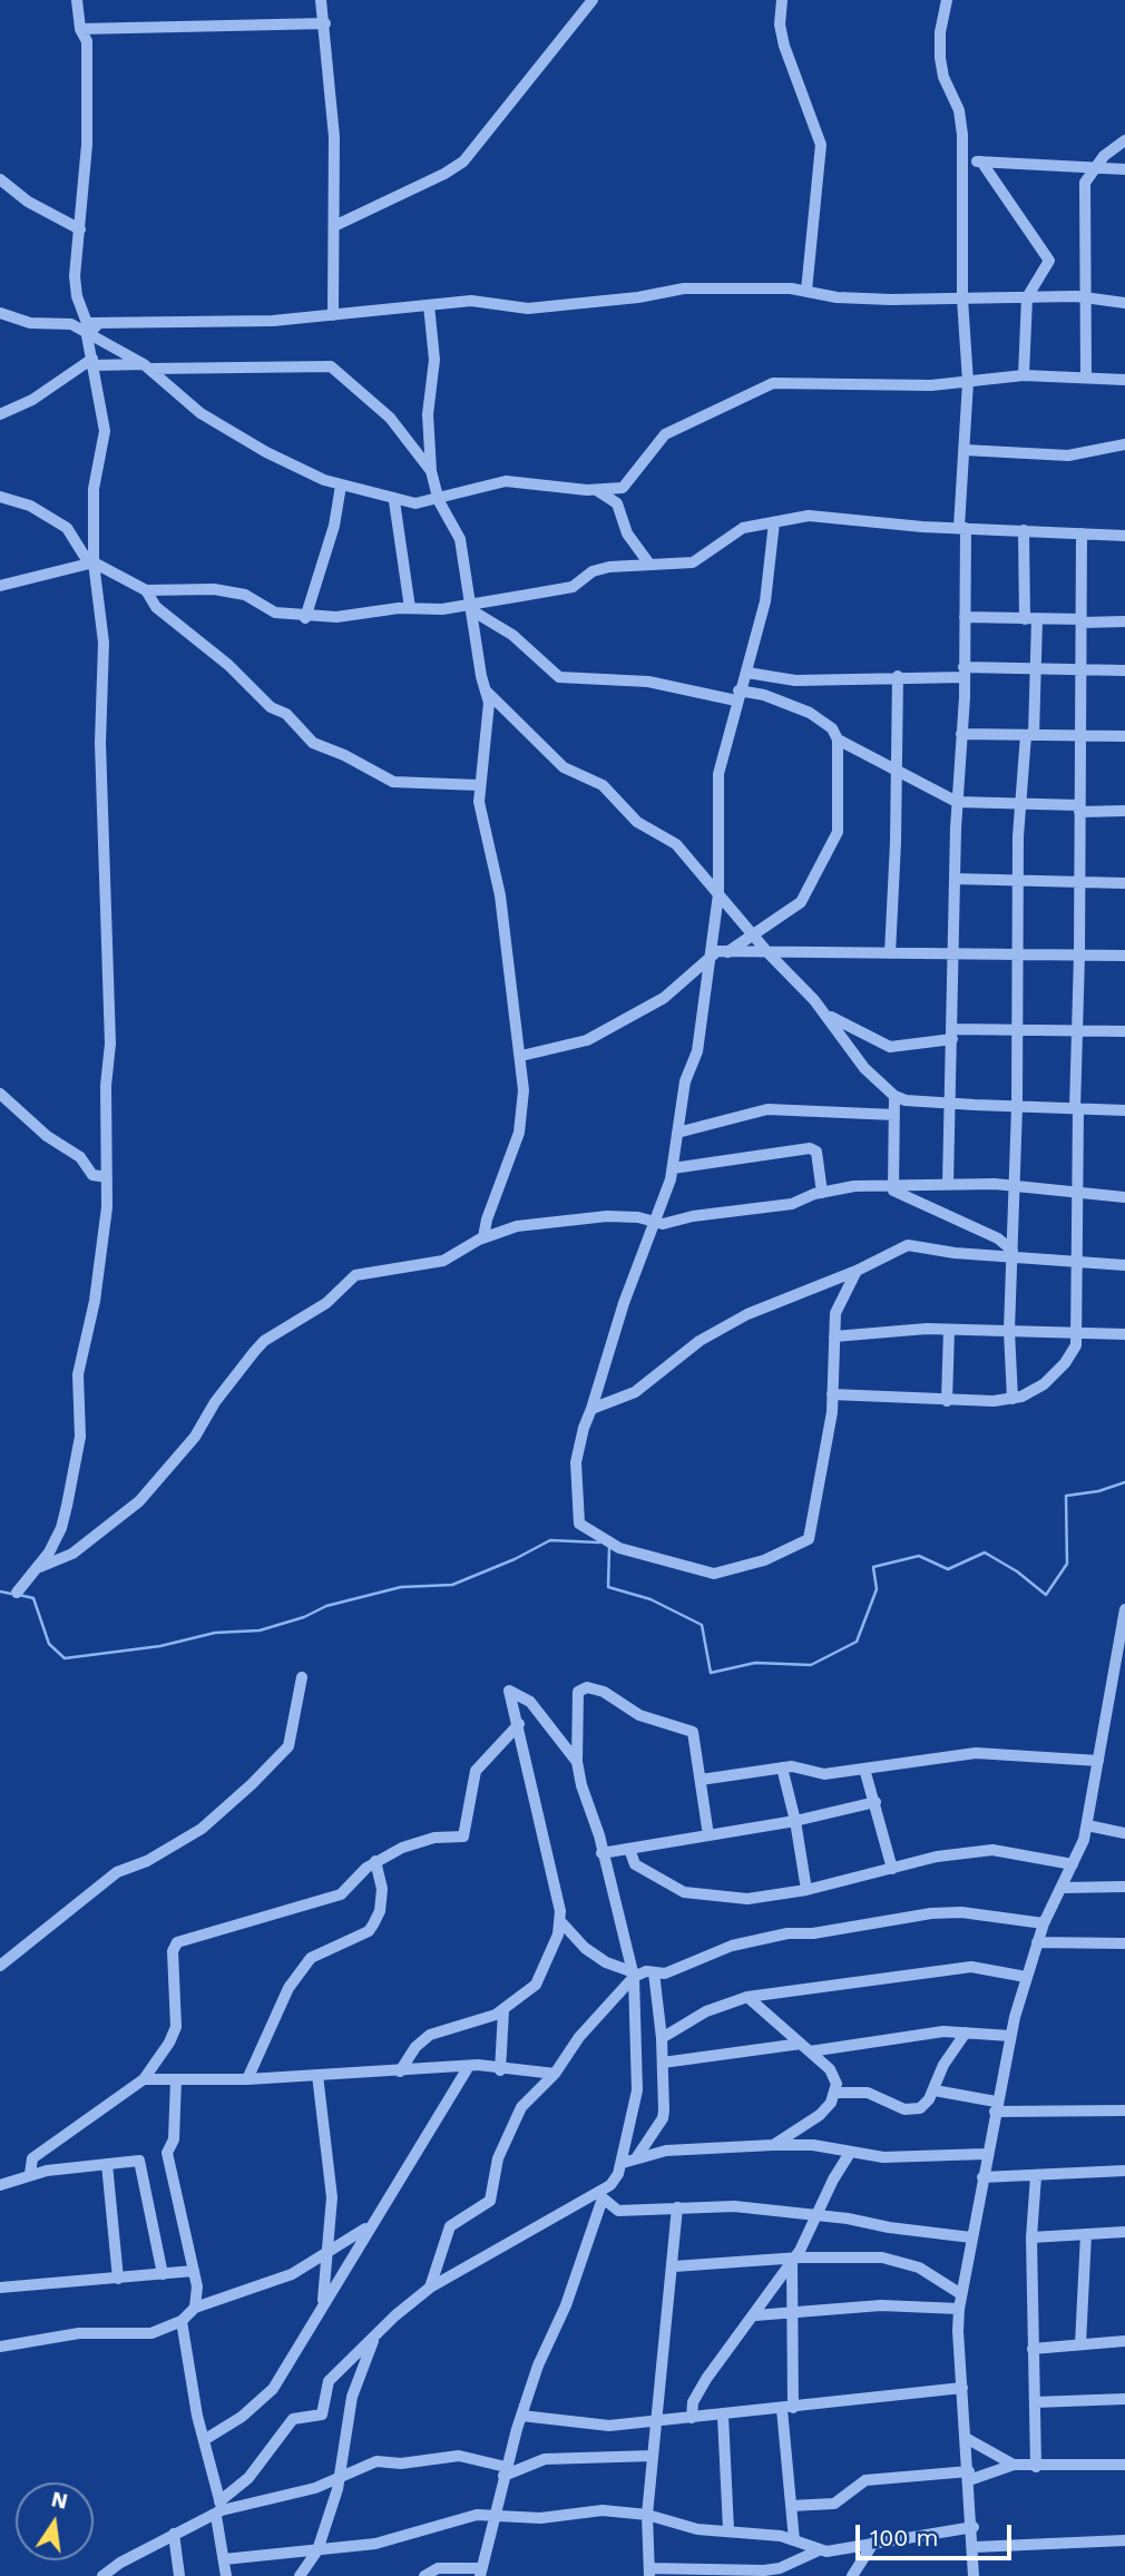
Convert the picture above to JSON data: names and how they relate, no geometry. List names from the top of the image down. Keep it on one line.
{"scale_bar":"100 m","north":"top"}
